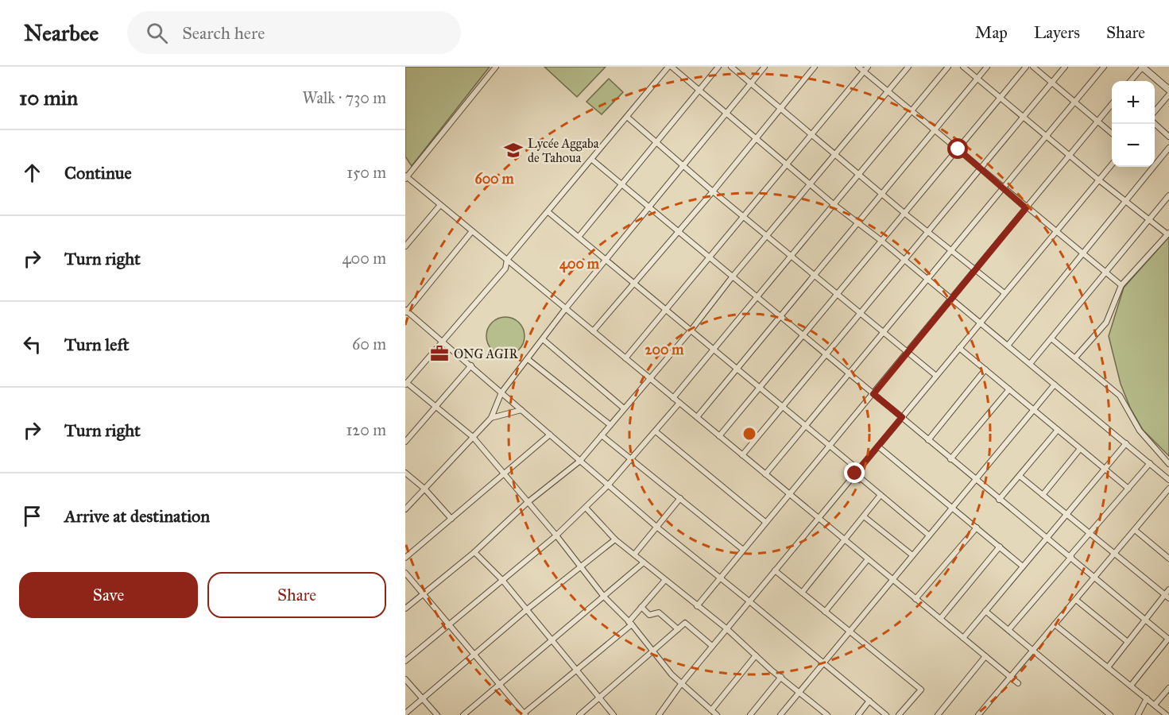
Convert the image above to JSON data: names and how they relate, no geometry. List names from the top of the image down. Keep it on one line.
{"places":{"school or university":["Lycée Aggaba de Tahoua"],"office":["ONG AGIR"]},"page":{"header":"Nearbee","search":"Search here","nav":["Map","Layers","Share"],"heading":["10 min","Walk · 730 m"],"map_buttons":["+","−"],"list":[["Continue","150 m"],["Turn right","400 m"],["Turn left","60 m"],["Turn right","120 m"],"Arrive at destination"],"buttons":["Save","Share"]},"rings":["600 m","400 m","200 m"]}
